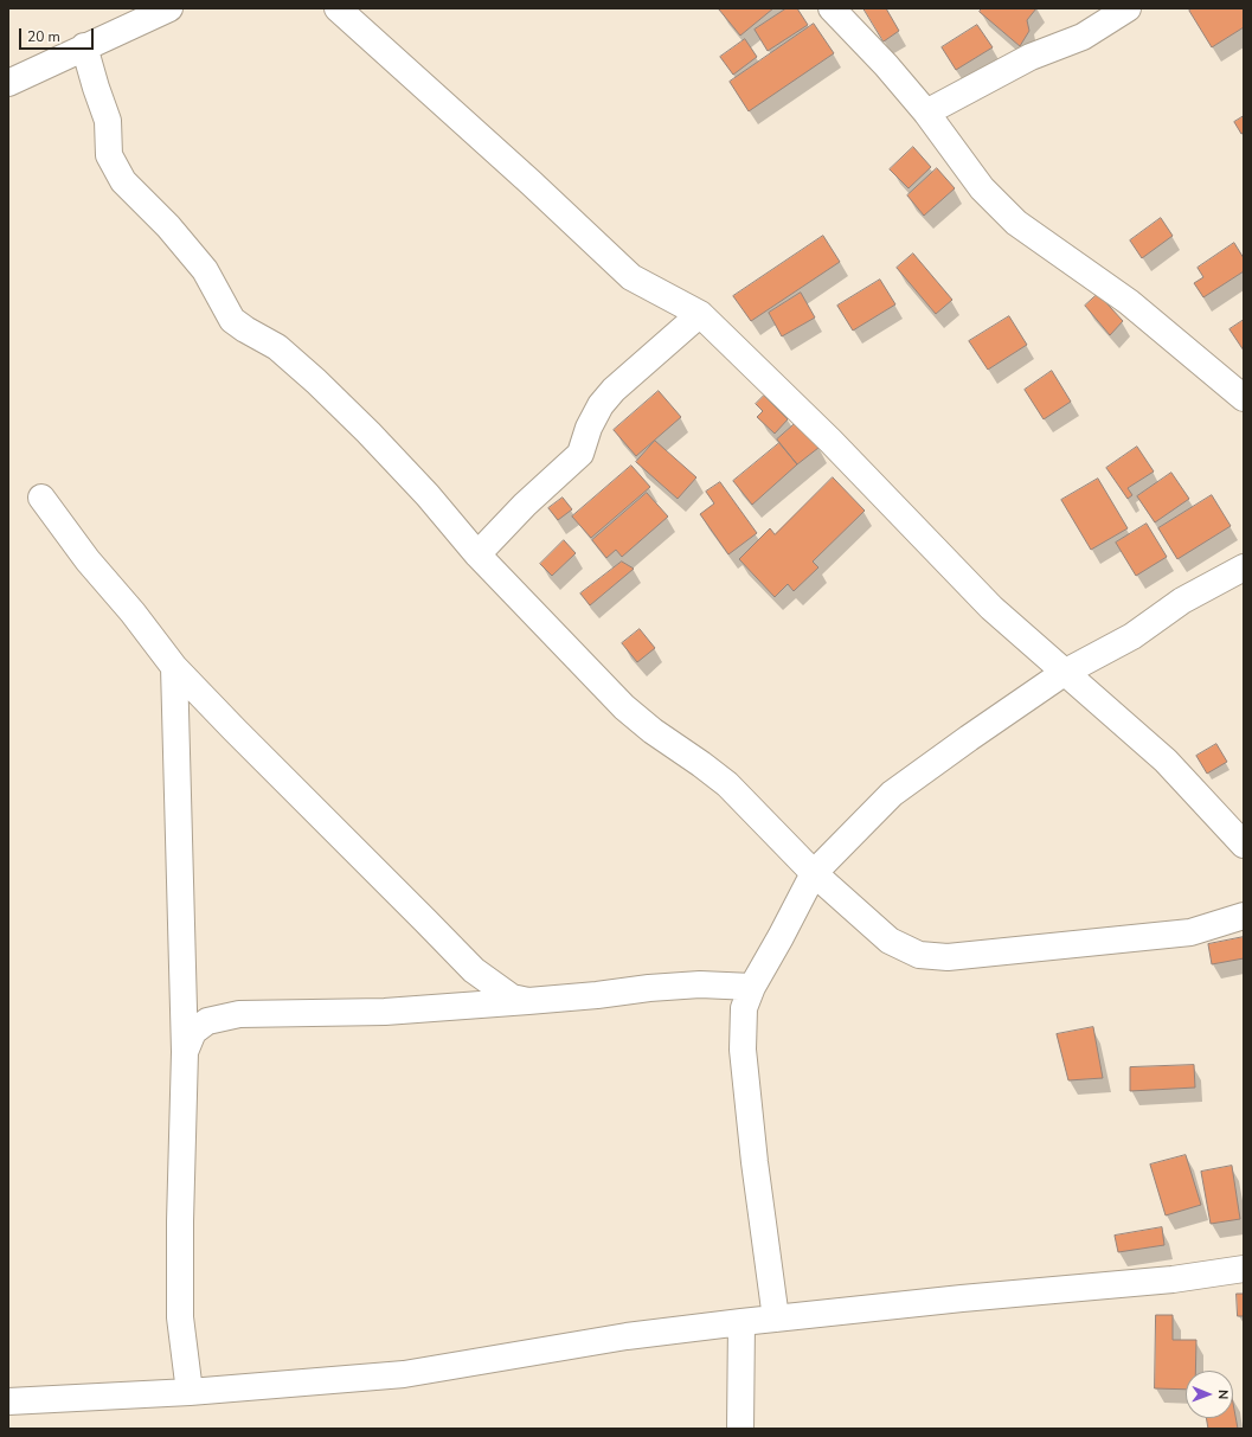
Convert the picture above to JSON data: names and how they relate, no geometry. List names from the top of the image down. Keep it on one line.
{"scale_bar":"20 m","north":"right"}
